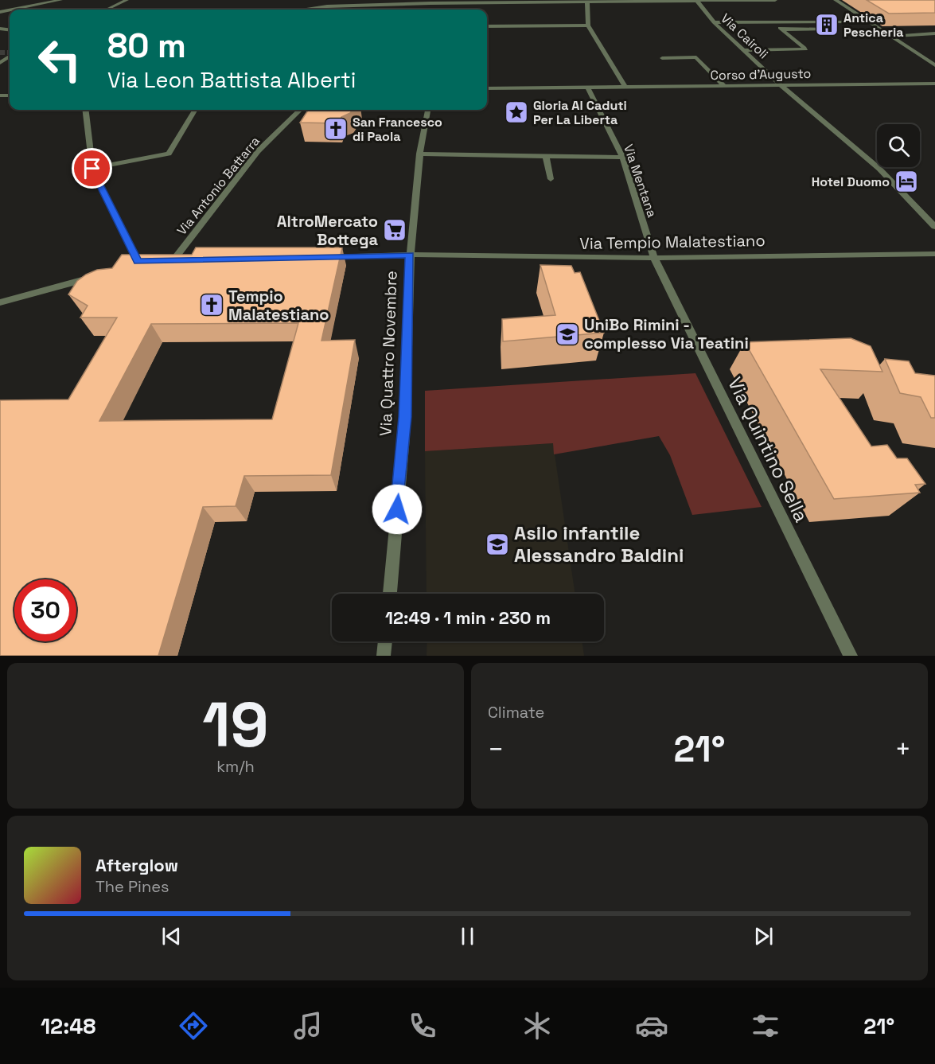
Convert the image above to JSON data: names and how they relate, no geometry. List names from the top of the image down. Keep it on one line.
{"streets":{"street":["Via Cairoli","Corso d'Augusto","Via Mentana","Via Antonio Battarra","Via Tempio Malatestiano","Via Quattro Novembre","Via Quintino Sella"]},"crossings":[["Via Cairoli","Corso d'Augusto"],["Corso d'Augusto","Via Mentana"],["Via Mentana","Via Tempio Malatestiano"],["Via Mentana","Via Quintino Sella"],["Via Tempio Malatestiano","Via Quattro Novembre"],["Via Tempio Malatestiano","Via Quintino Sella"]],"places":{"building":["Antica Pescheria"],"place":["Gloria Al Caduti Per La Liberta"],"church":["San Francesco di Paola","Tempio Malatestiano"],"hotel":["Hotel Duomo"],"supermarket":["AltroMercato Bottega"],"school or university":["UniBo Rimini - complesso Via Teatini","Asilo infantile Alessandro Baldini"]},"page":{"turn":["80 m","Via Leon Battista Alberti"],"limit":"30","trip":"12:49 · 1 min · 230 m","tile":[["19","km/h"],"Climate"],"heat":["−","21°","+"],"song":["Afterglow","The Pines"],"tabs":["12:48","21°"]}}
